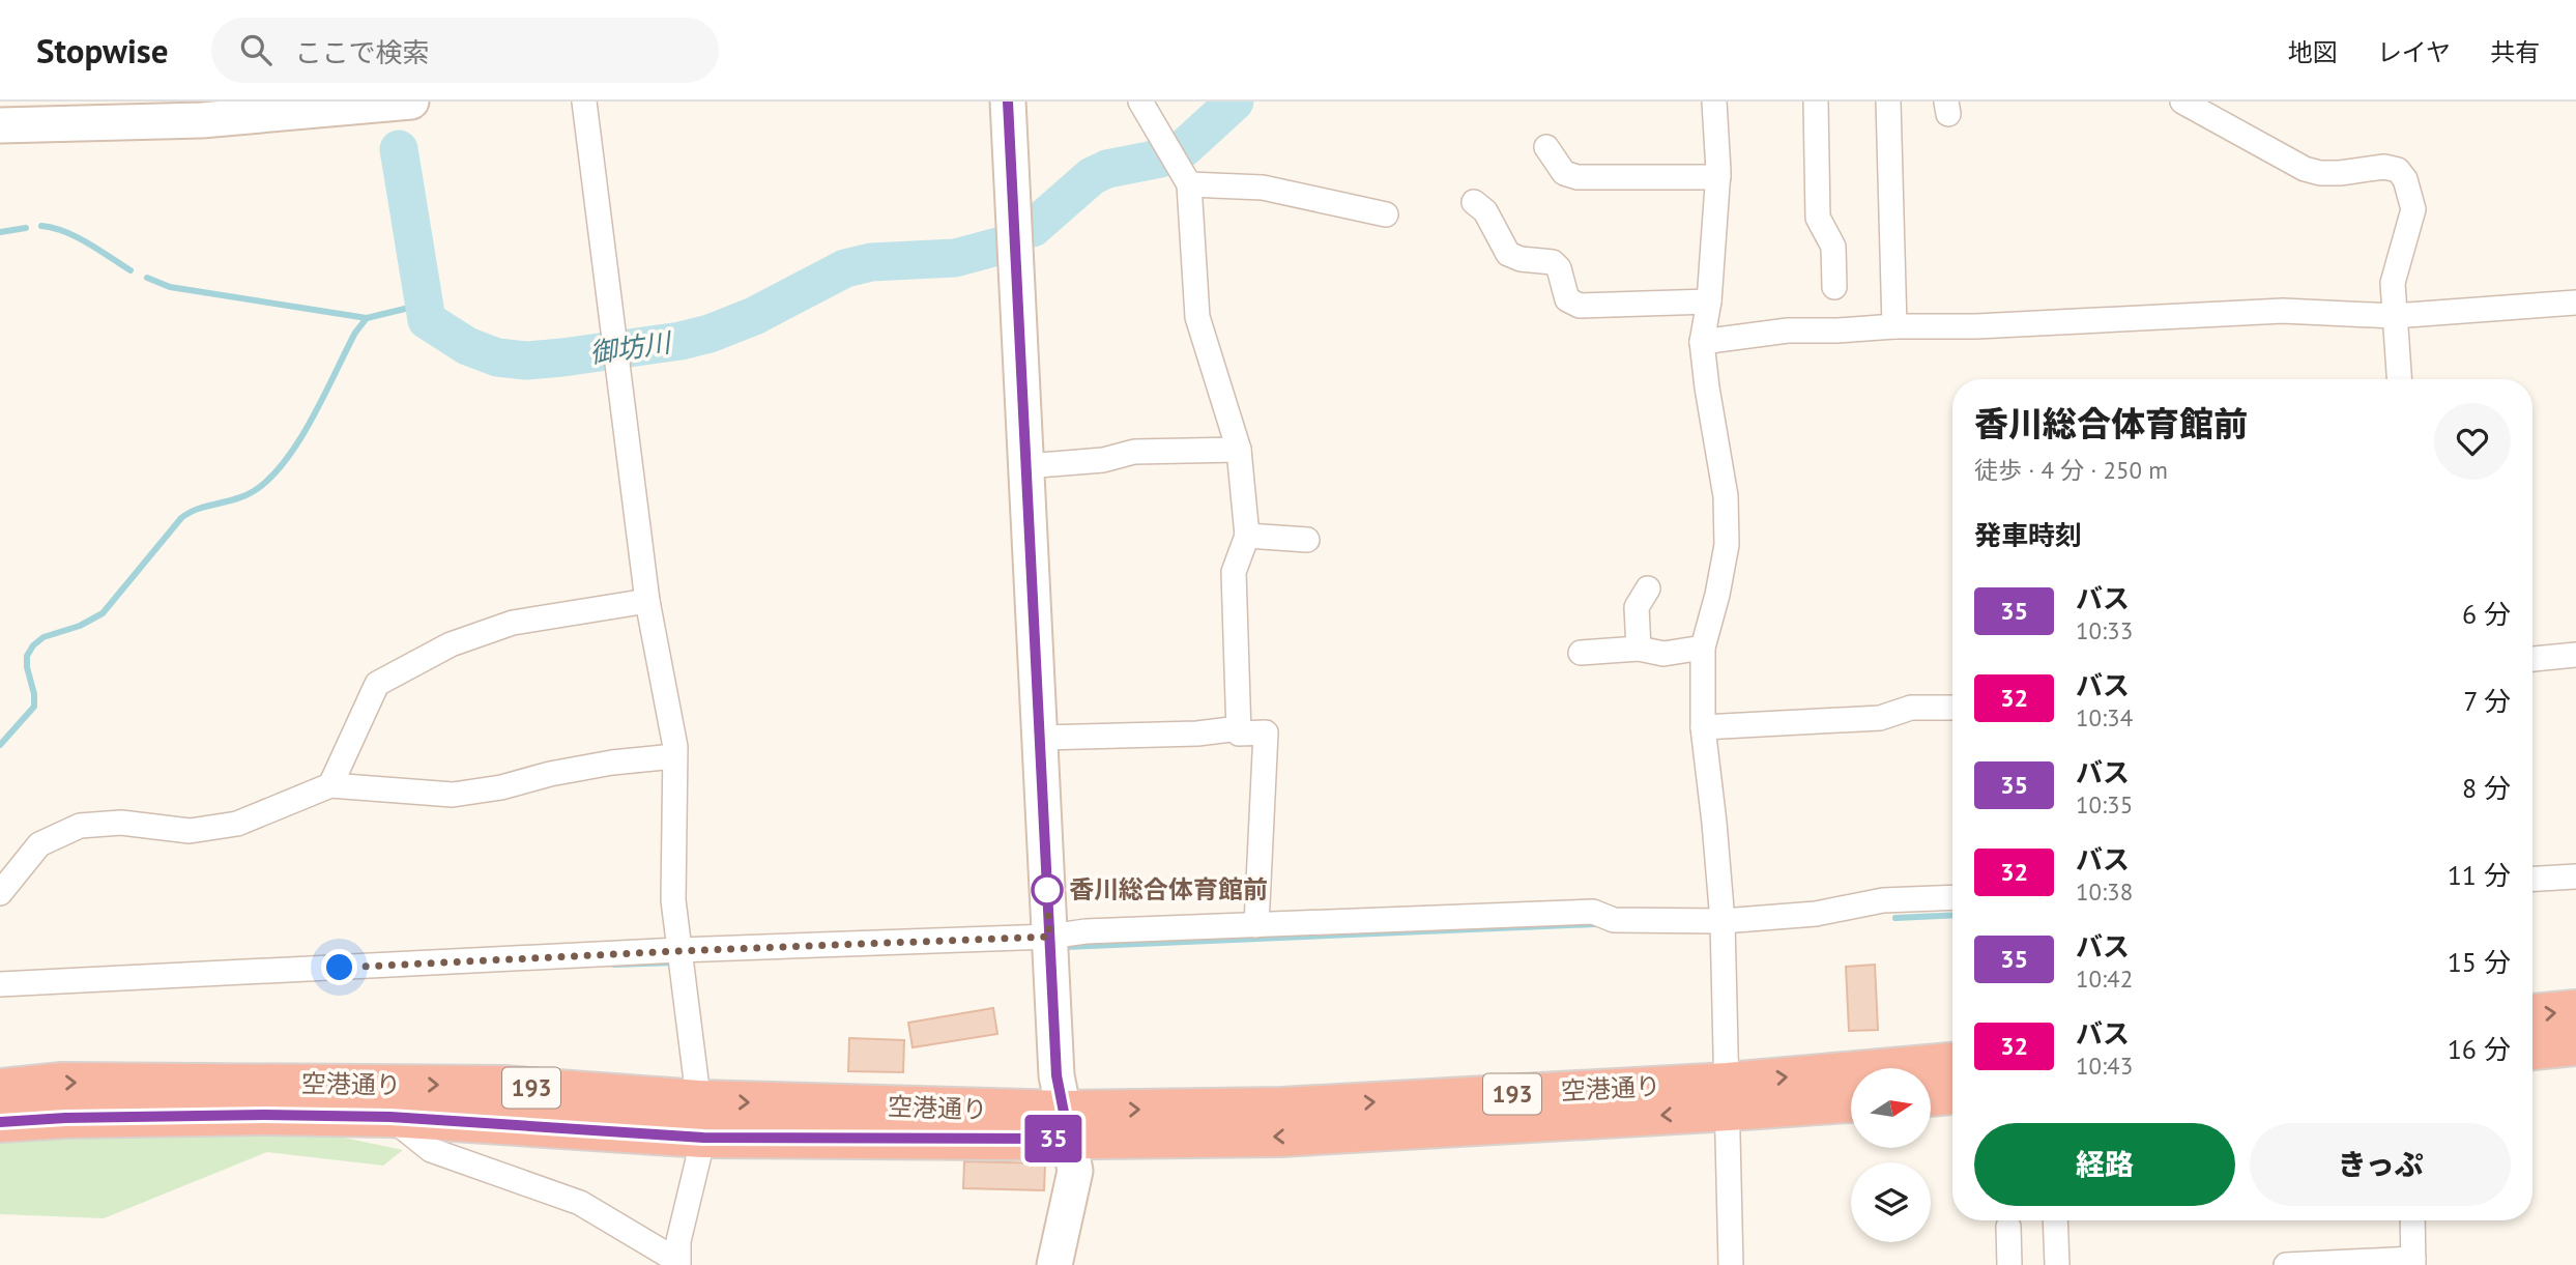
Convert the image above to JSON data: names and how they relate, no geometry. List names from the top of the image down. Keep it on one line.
{"streets":{"highway":["空港通り","193"]},"water":["御坊川"],"places":["香川総合体育館前"],"lines":["bus line 35"],"north":"right","page":{"header":"Stopwise","search":"ここで検索","nav":["地図","レイヤ","共有"],"on_map":"35","heading":[["香川総合体育館前","徒歩 · 4 分 · 250 m"],"発車時刻"],"list":[{"mark":"35","name":"バス","note":"10:33","value":"6 分"},{"mark":"32","name":"バス","note":"10:34","value":"7 分"},{"mark":"35","name":"バス","note":"10:35","value":"8 分"},{"mark":"32","name":"バス","note":"10:38","value":"11 分"},{"mark":"35","name":"バス","note":"10:42","value":"15 分"},{"mark":"32","name":"バス","note":"10:43","value":"16 分"}],"buttons":["経路","きっぷ"]}}
